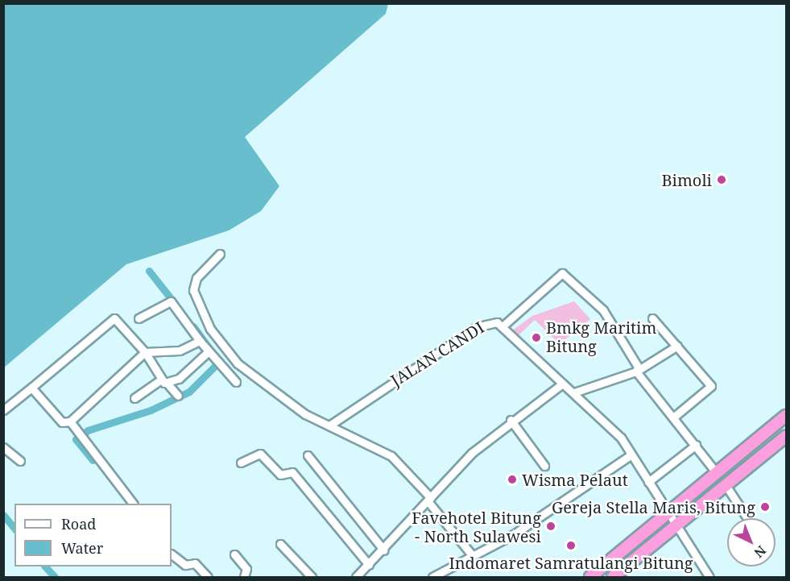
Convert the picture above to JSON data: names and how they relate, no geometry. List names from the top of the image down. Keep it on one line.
{"streets":{"street":["JALAN CANDI"]},"places":["Bimoli","Bmkg Maritim Bitung","Wisma Pelaut","Gereja Stella Maris, Bitung","Favehotel Bitung - North Sulawesi","Indomaret Samratulangi Bitung"],"legend":["Road","Water"],"north":"bottom right"}
